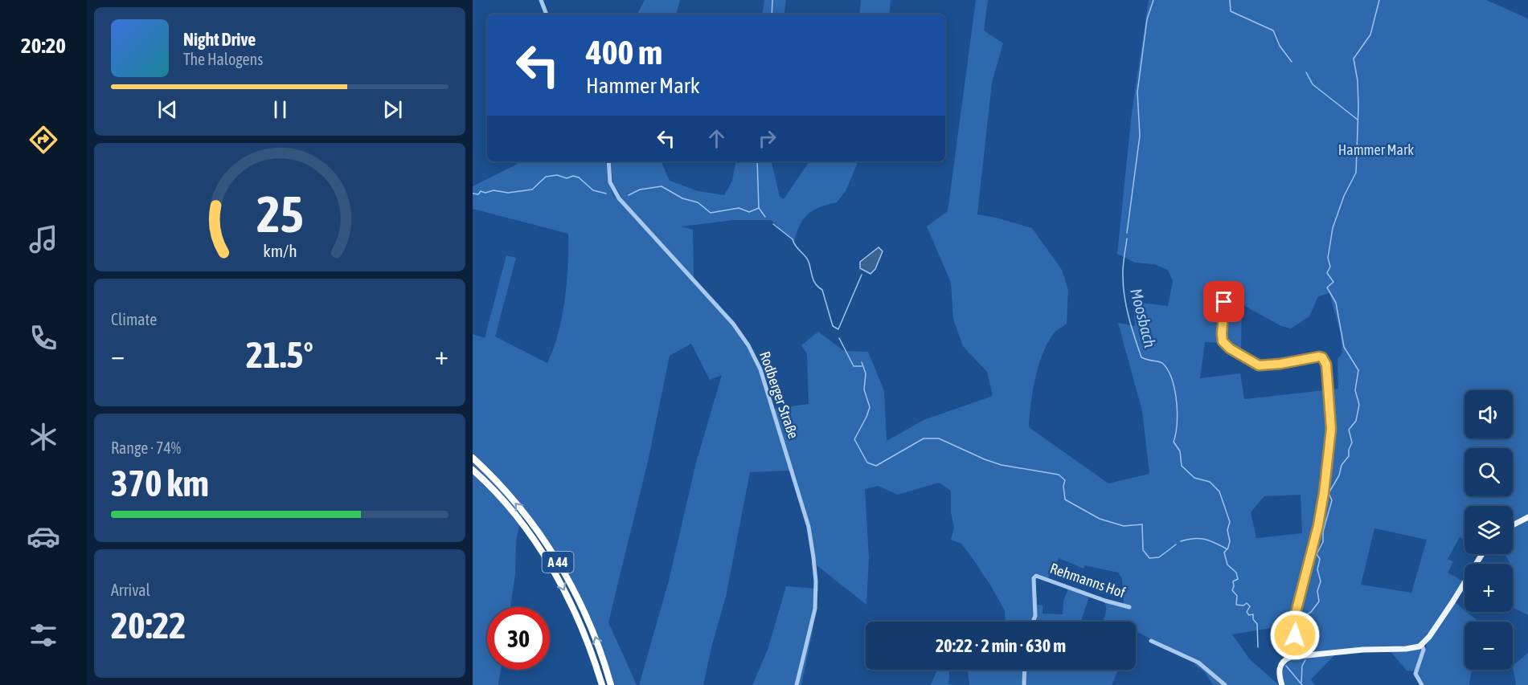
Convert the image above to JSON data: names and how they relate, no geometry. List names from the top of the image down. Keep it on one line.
{"streets":{"highway":["A 44"],"street":["Rodberger Straße","Rehmanns Hof"]},"water":["Moosbach"],"parks":["Hammer Mark"],"page":{"tabs":"20:20","turn":["400 m","Hammer Mark"],"song":["Night Drive","The Halogens"],"tile":["Climate",["Range · 74%","370 km"],["Arrival","20:22"]],"heat":["−","21.5°","+"],"map_buttons":["+","−"],"limit":"30","trip":"20:22 · 2 min · 630 m","gauge":["25","km/h"]}}
